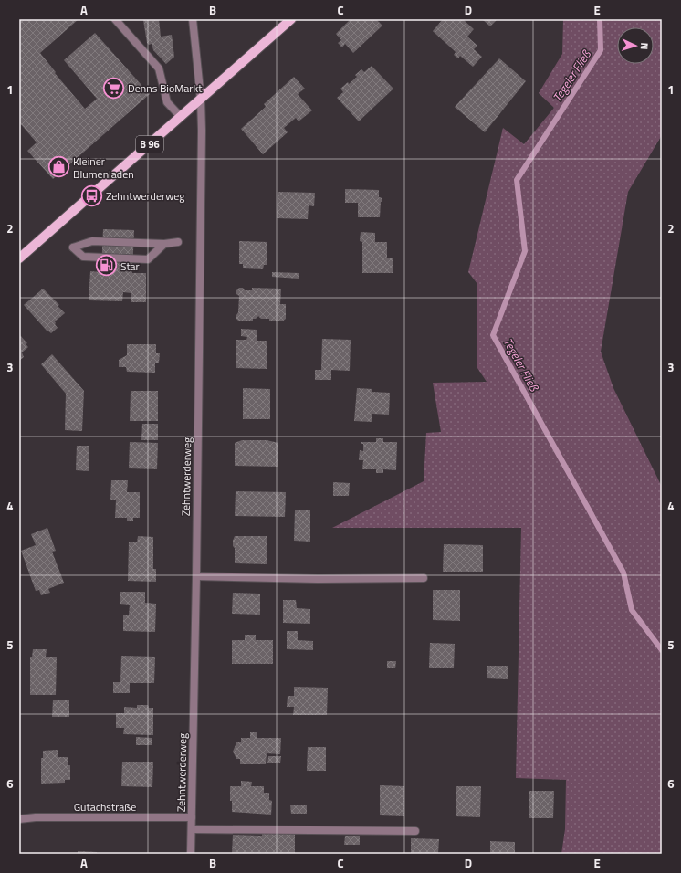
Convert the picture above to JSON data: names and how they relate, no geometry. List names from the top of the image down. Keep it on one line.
{"streets":{"main road":["B 96"],"street":["Zehntwerderweg","Gutachstraße"]},"crossings":[["B 96","Zehntwerderweg"],["Zehntwerderweg","Gutachstraße"]],"water":["Tegeler Fließ"],"places":{"supermarket":["Denns BioMarkt"],"shop":["Kleiner Blumenladen"],"bus stop":["Zehntwerderweg"],"fuel station":["Star"]},"north":"right","grid":{"columns":["A","B","C","D","E"],"rows":["1","2","3","4","5","6"]}}
